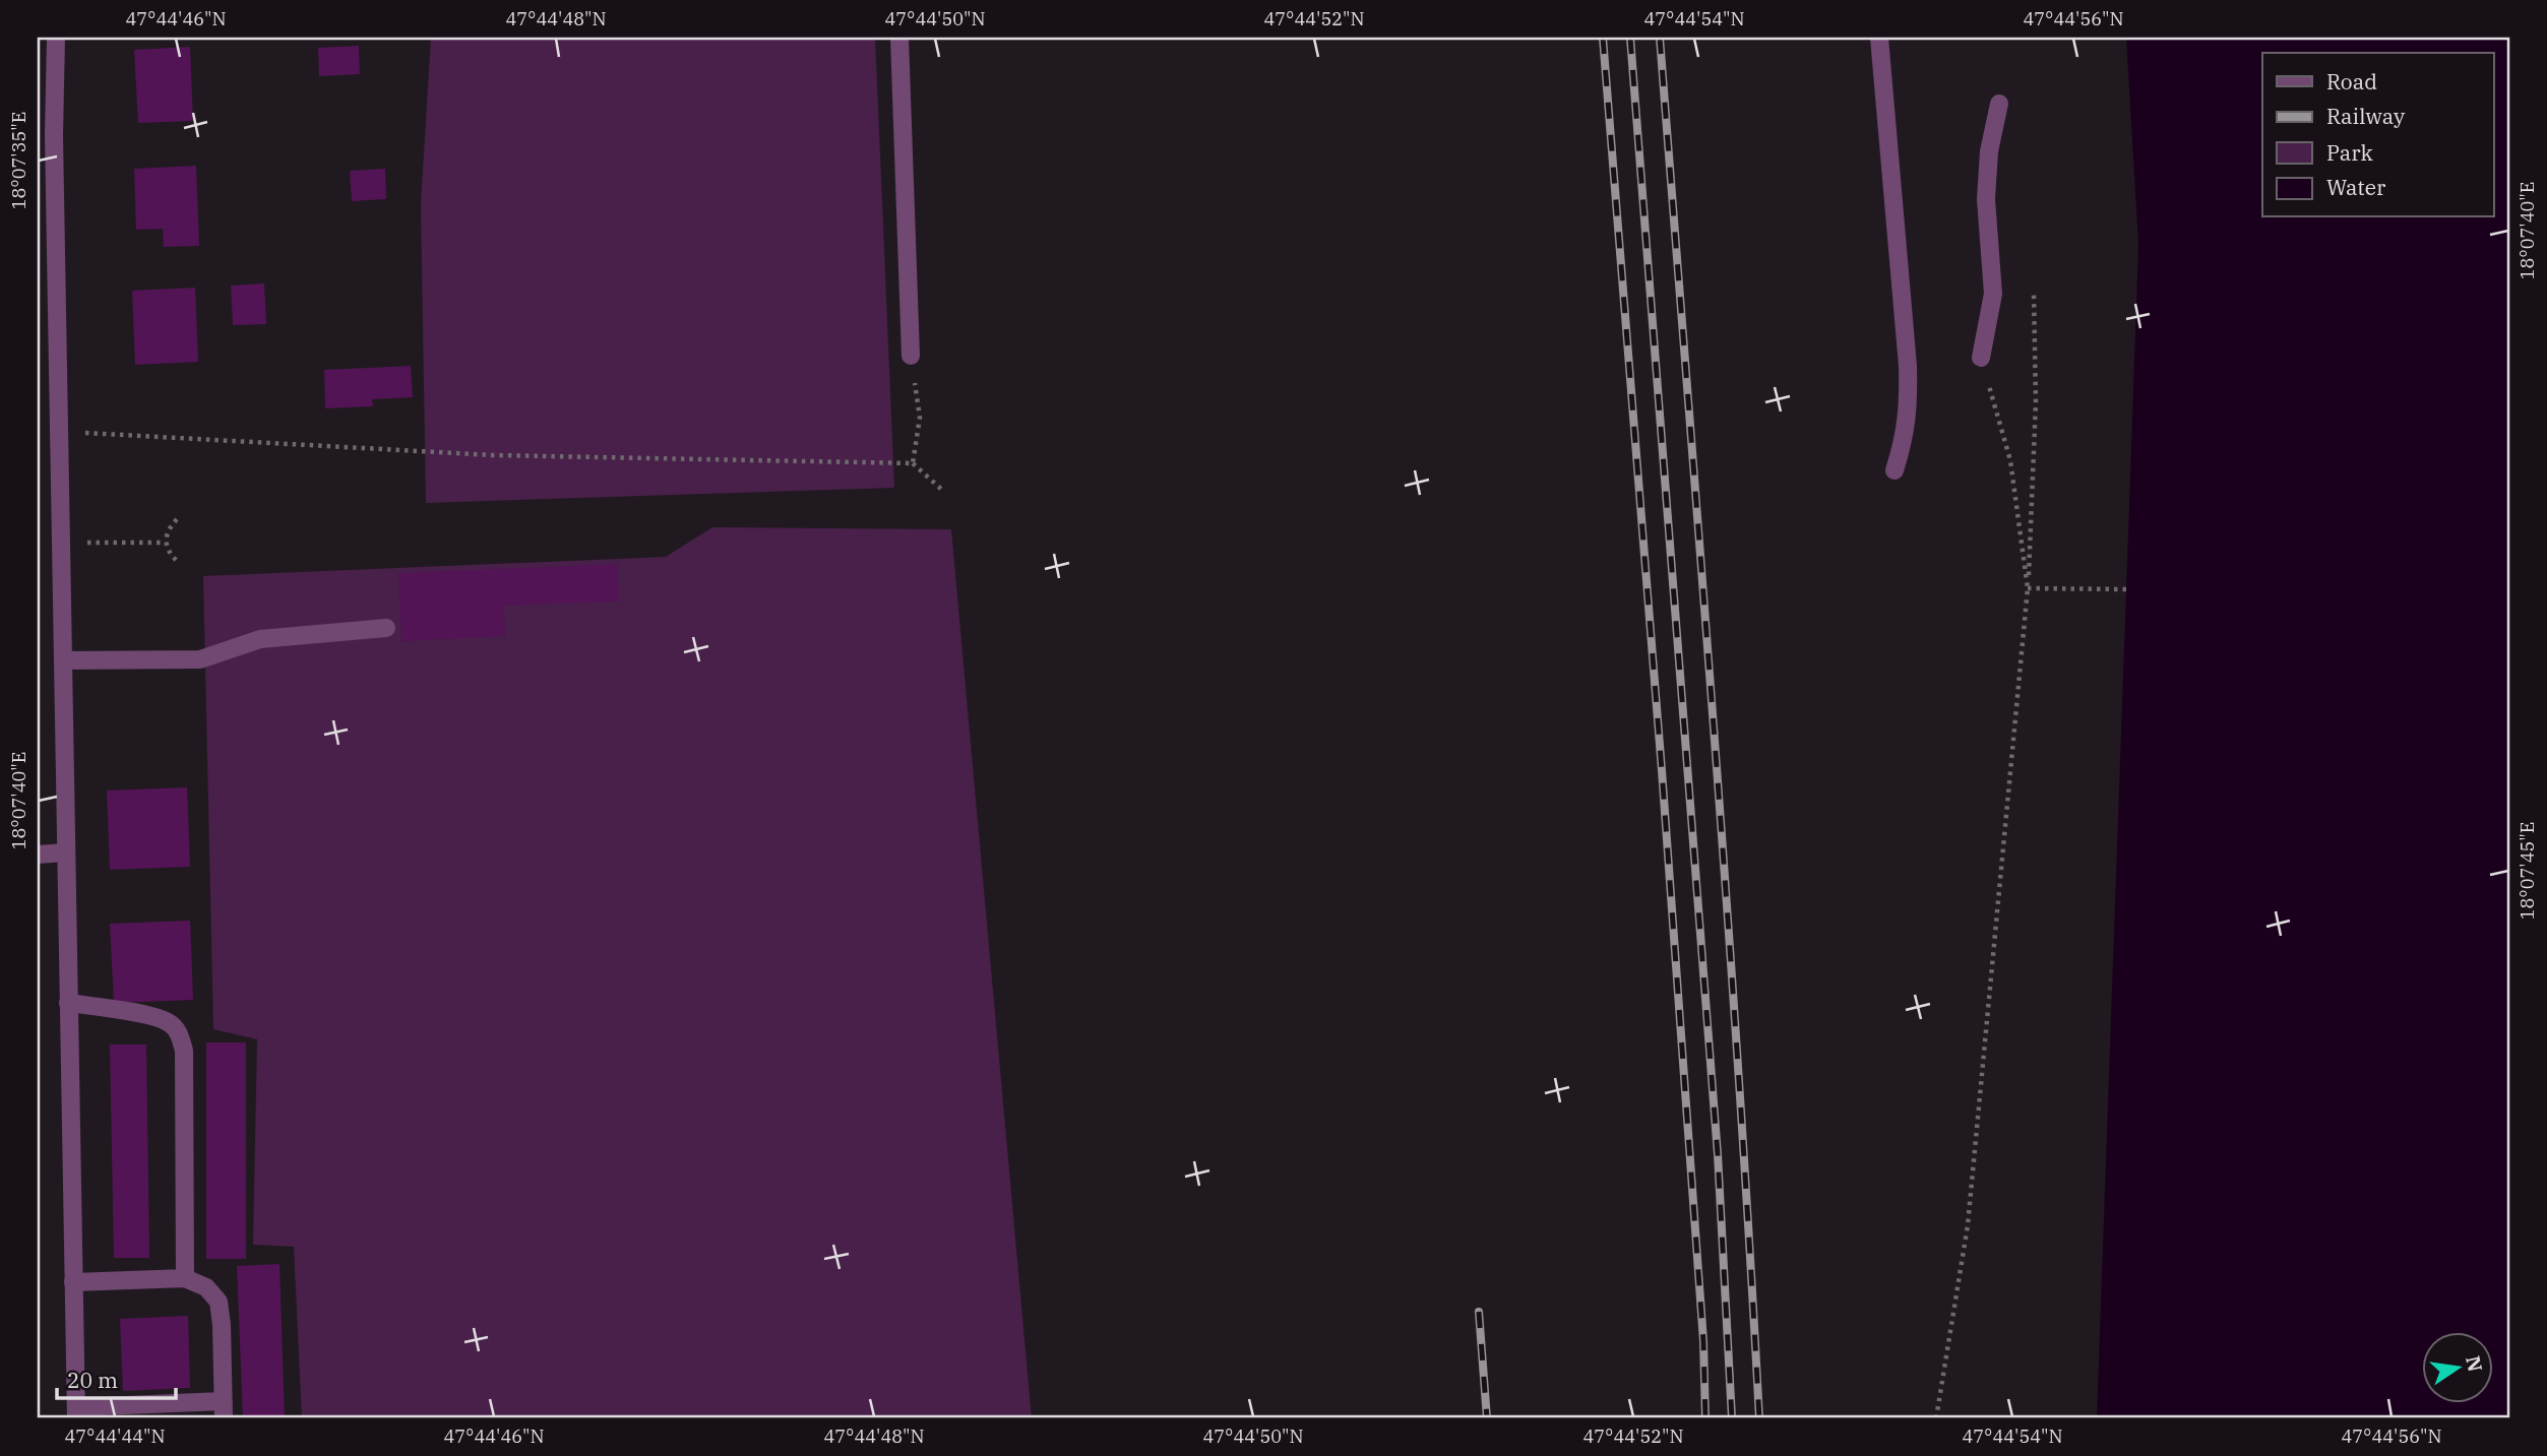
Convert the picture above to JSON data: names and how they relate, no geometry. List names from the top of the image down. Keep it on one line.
{"legend":["Road","Railway","Park","Water"],"scale_bar":"20 m","north":"right","coordinates":["47°44'46\"N","47°44'48\"N","47°44'50\"N","47°44'52\"N","47°44'54\"N","47°44'56\"N","18°07'35\"E","18°07'40\"E","18°07'45\"E","47°44'44\"N"]}
